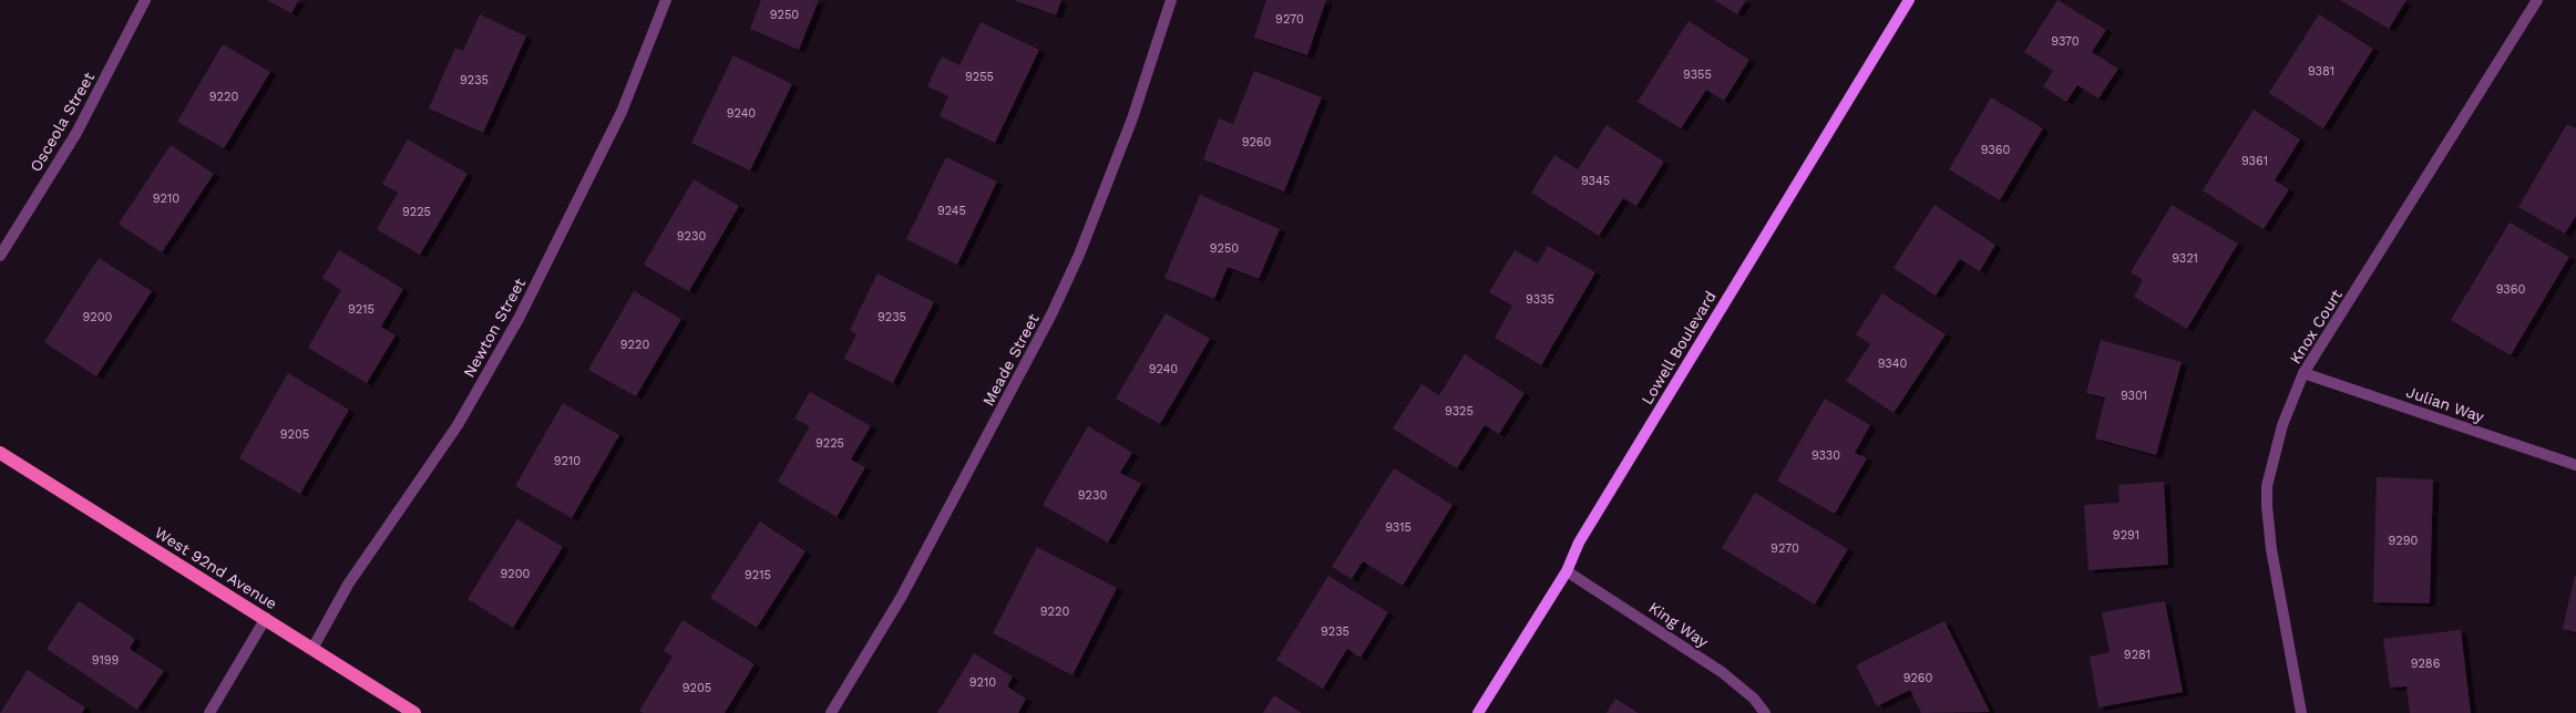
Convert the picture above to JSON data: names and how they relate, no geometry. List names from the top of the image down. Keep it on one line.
{"streets":{"main road":["West 92nd Avenue"],"street":["Osceola Street","Knox Court","Newton Street","Lowell Boulevard","Meade Street","Julian Way","King Way"]},"crossings":[["Knox Court","Julian Way"],["Newton Street","West 92nd Avenue"],["Lowell Boulevard","King Way"]],"house_numbers":["9250","9270","9370","9381","9355","9255","9235","9220","9240","9260","9360","9361","9345","9210","9245","9225","9230","9250","9321","9360","9335","9215","9200","9235","9220","9340","9240","9301","9325","9205","9225","9330","9210","9230","9315","9291","9290","9270","9200","9215","9220","9235","9281","9199","9286","9260","9210","9205"]}
